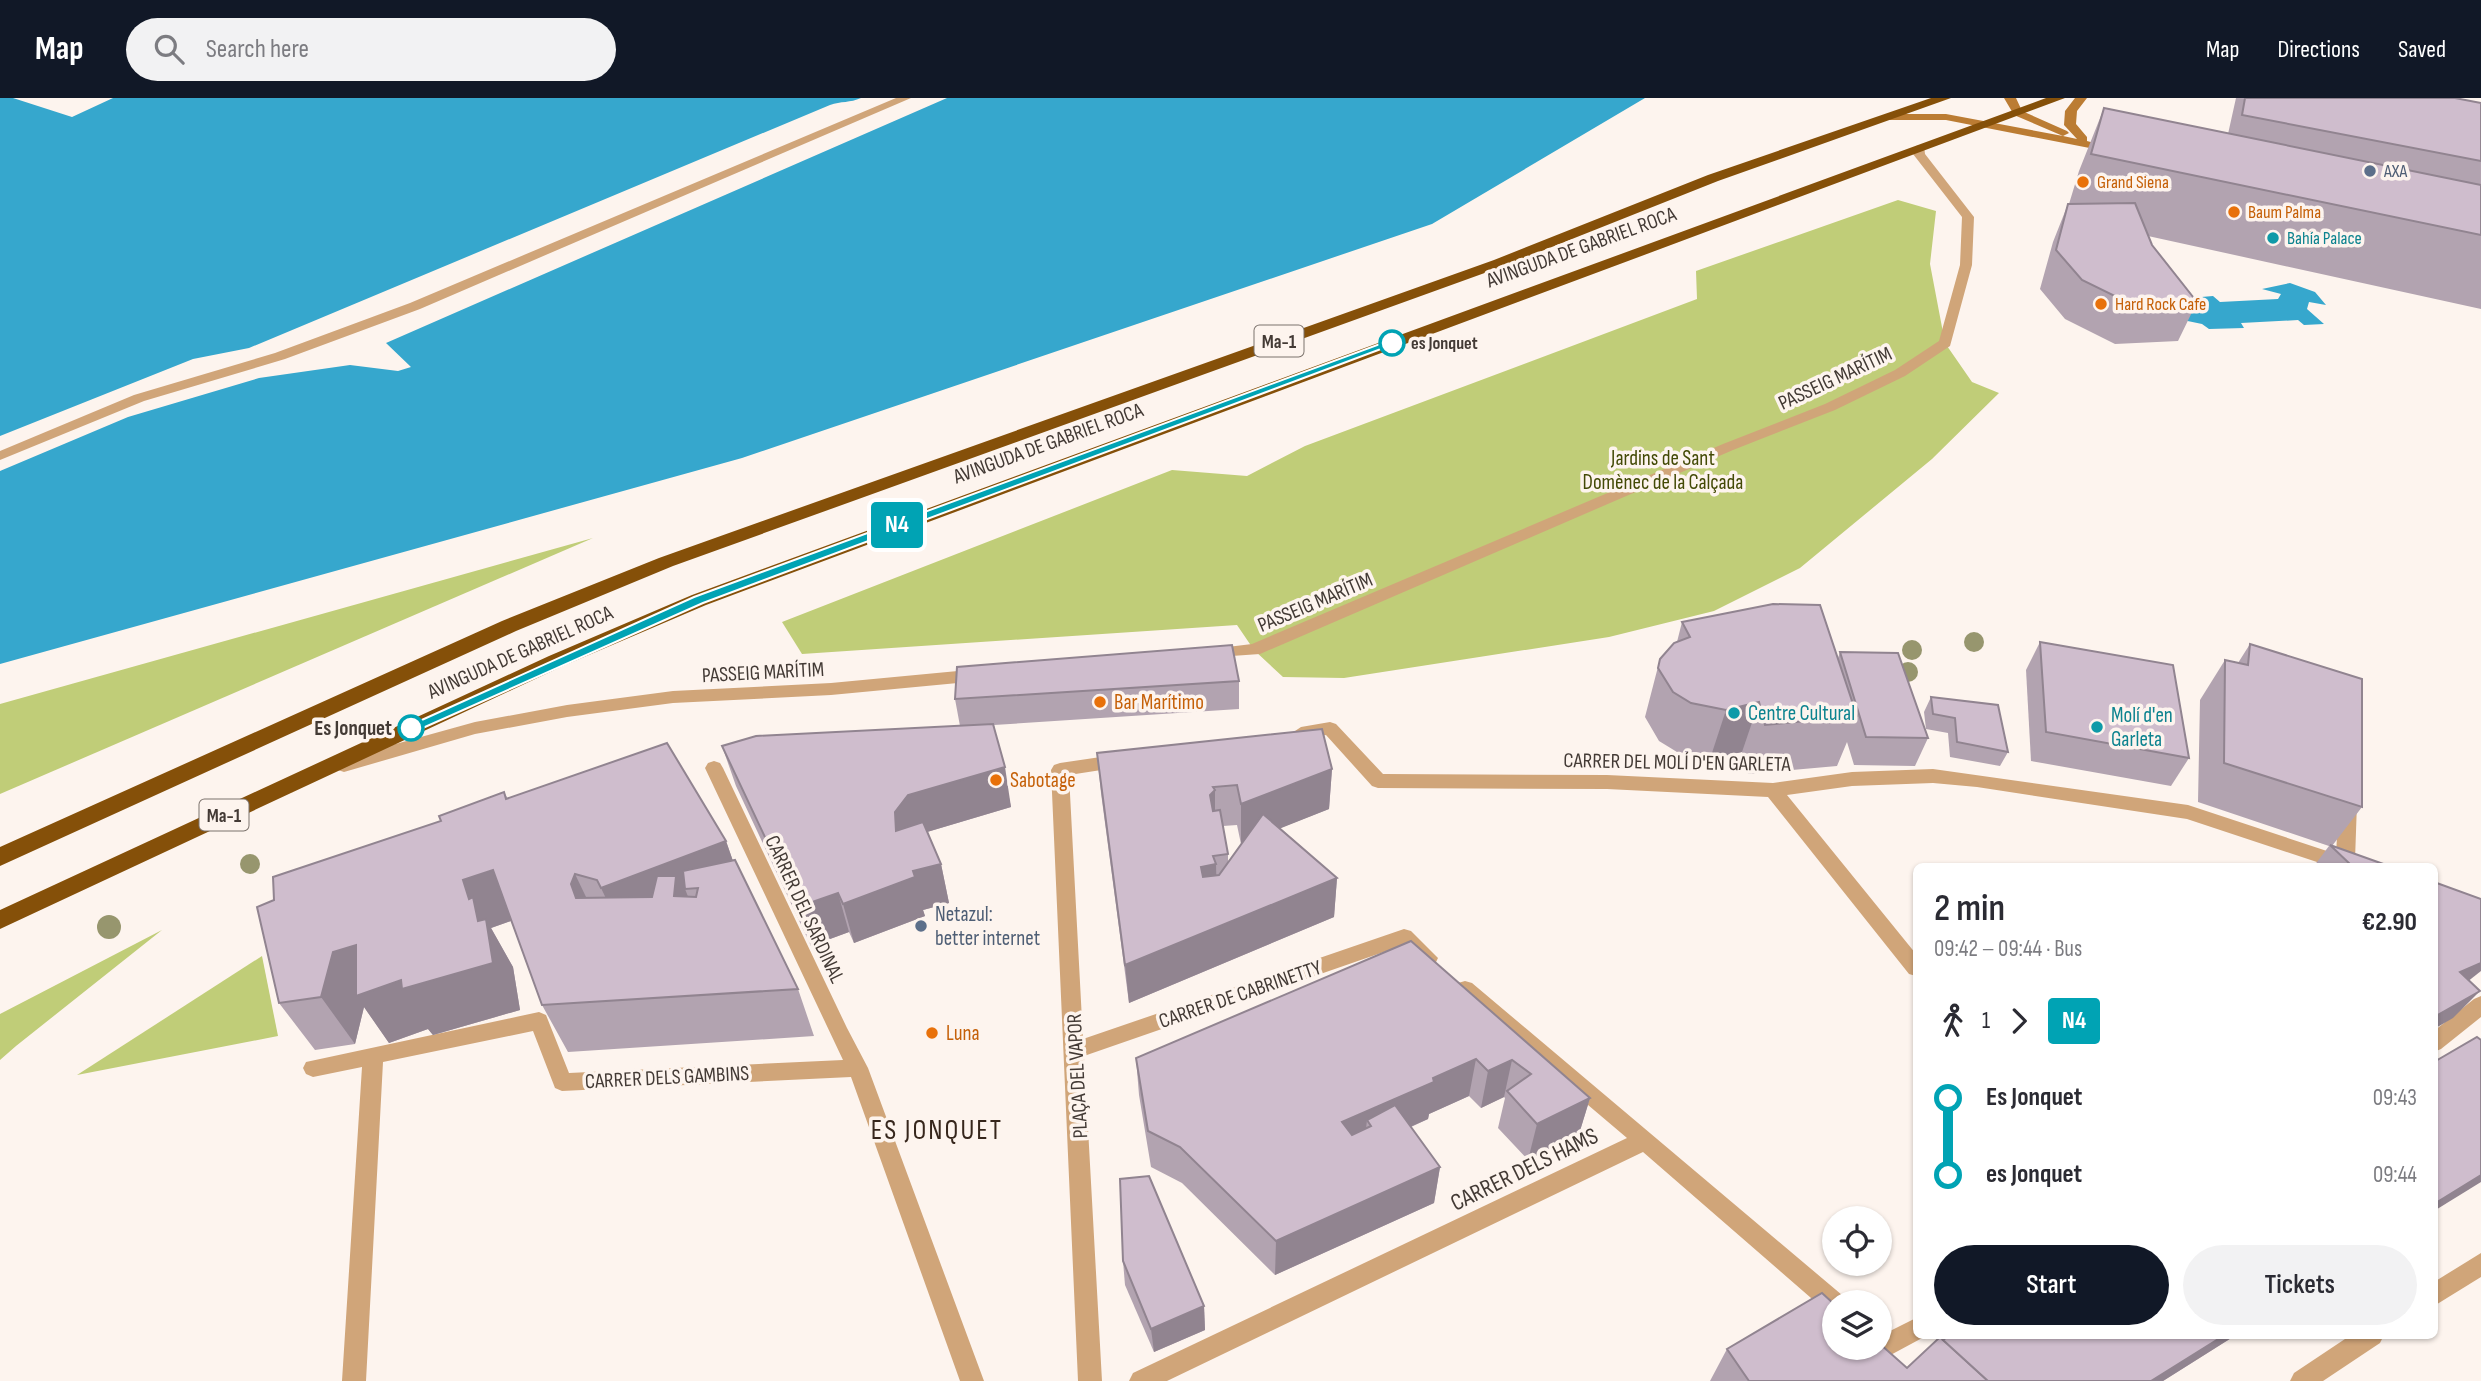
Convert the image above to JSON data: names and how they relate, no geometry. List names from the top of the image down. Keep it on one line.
{"streets":{"highway":["AVINGUDA DE GABRIEL ROCA","Ma-1"],"street":["PASSEIG MARÍTIM","CARRER DEL MOLÍ D'EN GARLETA","CARRER DEL SARDINAL","CARRER DE CABRINETTY","PLAÇA DEL VAPOR","CARRER DELS GAMBINS","CARRER DELS HAMS"]},"crossings":[["AVINGUDA DE GABRIEL ROCA","PASSEIG MARÍTIM"],["CARRER DEL SARDINAL","CARRER DELS GAMBINS"],["CARRER DE CABRINETTY","PLAÇA DEL VAPOR"],["CARRER DE CABRINETTY","CARRER DELS HAMS"]],"districts":["ES JONQUET"],"parks":["Jardins de Sant Domènec de la Calçada"],"places":["AXA","Grand Siena","Baum Palma","Bahía Palace","Hard Rock Cafe","es Jonquet","Bar Marítimo","Centre Cultural","Molí d'en Garleta","Es Jonquet","Sabotage","Netazul: better internet","Luna"],"lines":["bus line N4"],"page":{"header":"Map","search":"Search here","nav":["Map","Directions","Saved"],"on_map":"N4","heading":["2 min","09:42 – 09:44 · Bus","€2.90"],"legs":["1","N4"],"list":[{"name":"Es Jonquet","value":"09:43"},{"name":"es Jonquet","value":"09:44"}],"buttons":["Start","Tickets"]}}
